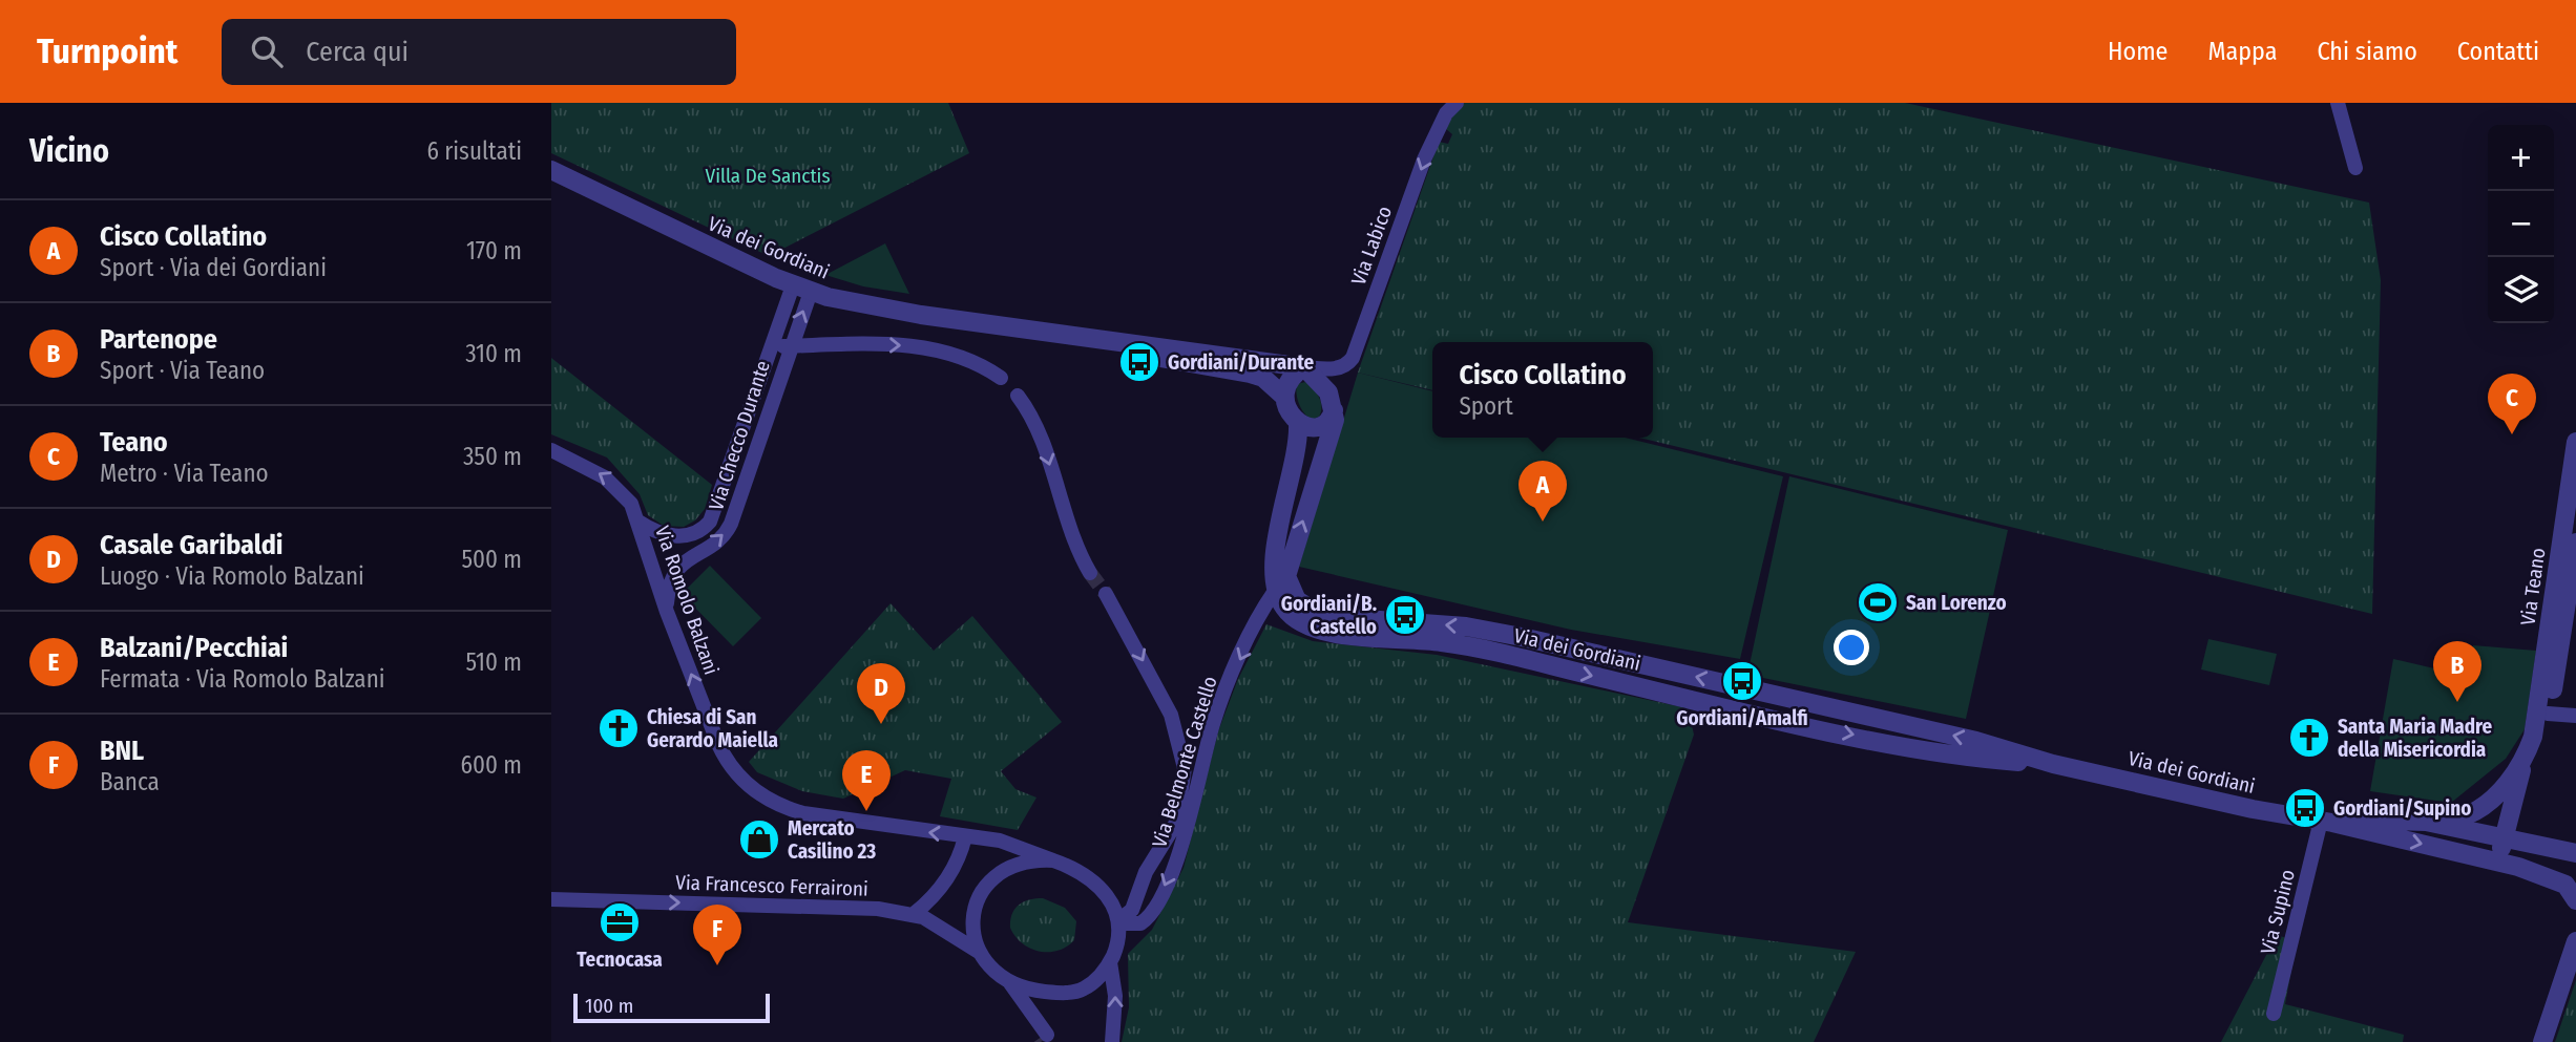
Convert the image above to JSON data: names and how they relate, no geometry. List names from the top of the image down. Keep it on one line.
{"streets":{"street":["Via Labico","Via dei Gordiani","Via Checco Durante","Via Teano","Via Romolo Balzani","Via Belmonte Castello","Via Francesco Ferraironi","Via Supino"]},"crossings":[["Via Labico","Via dei Gordiani"],["Via dei Gordiani","Via Checco Durante"],["Via dei Gordiani","Via Teano"],["Via dei Gordiani","Via Belmonte Castello"],["Via dei Gordiani","Via Supino"],["Via Checco Durante","Via Romolo Balzani"],["Via Romolo Balzani","Via Belmonte Castello"],["Via Romolo Balzani","Via Francesco Ferraironi"],["Via Belmonte Castello","Via Francesco Ferraironi"]],"one_way":["Via Labico","Via Checco Durante","Via Romolo Balzani","Via Belmonte Castello","Via Francesco Ferraironi"],"parks":["Villa De Sanctis"],"places":{"bus stop":["Gordiani/Durante","Gordiani/B. Castello","Gordiani/Amalfi","Gordiani/Supino"],"sports":["San Lorenzo"],"church":["Chiesa di San Gerardo Maiella","Santa Maria Madre della Misericordia"],"shop":["Mercato Casilino 23"],"office":["Tecnocasa"]},"scale_bar":"100 m","page":{"header":"Turnpoint","search":"Cerca qui","nav":["Home","Mappa","Chi siamo","Contatti"],"heading":["Vicino","6 risultati"],"map_buttons":["+","−"],"list":[{"mark":"A","name":"Cisco Collatino","note":"Sport · Via dei Gordiani","value":"170 m"},{"mark":"B","name":"Partenope","note":"Sport · Via Teano","value":"310 m"},{"mark":"C","name":"Teano","note":"Metro · Via Teano","value":"350 m"},{"mark":"D","name":"Casale Garibaldi","note":"Luogo · Via Romolo Balzani","value":"500 m"},{"mark":"E","name":"Balzani/Pecchiai","note":"Fermata · Via Romolo Balzani","value":"510 m"},{"mark":"F","name":"BNL","note":"Banca","value":"600 m"}],"popup":["Cisco Collatino","Sport"],"pins":["C","A","B","D","E","F"],"scale":"100 m"}}
